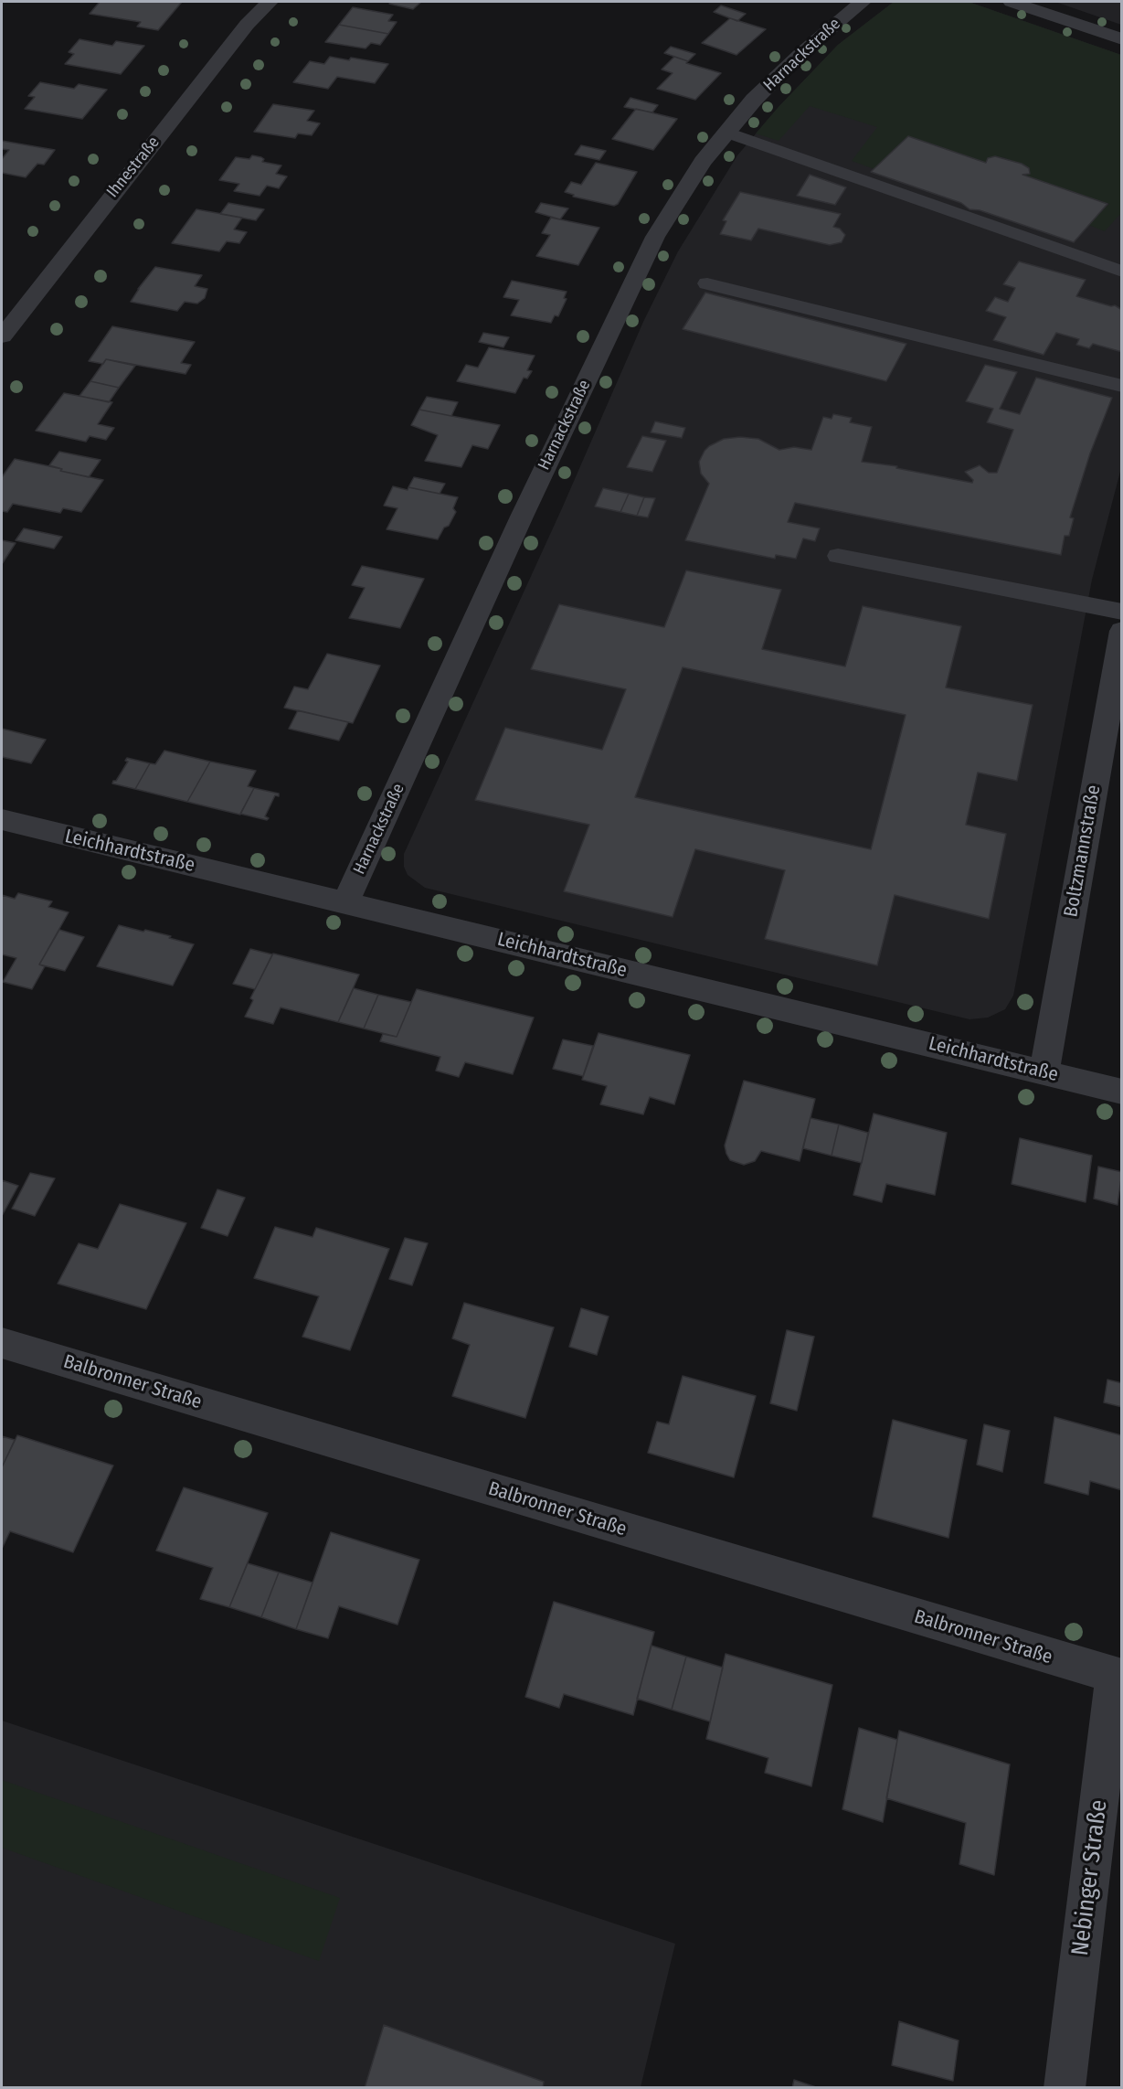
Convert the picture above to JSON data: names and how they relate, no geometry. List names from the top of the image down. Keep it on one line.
{"streets":{"street":["Harnackstraße","Ihnestraße","Leichhardtstraße","Boltzmannstraße","Balbronner Straße","Nebinger Straße"]},"crossings":[["Harnackstraße","Leichhardtstraße"],["Leichhardtstraße","Boltzmannstraße"],["Balbronner Straße","Nebinger Straße"]]}
